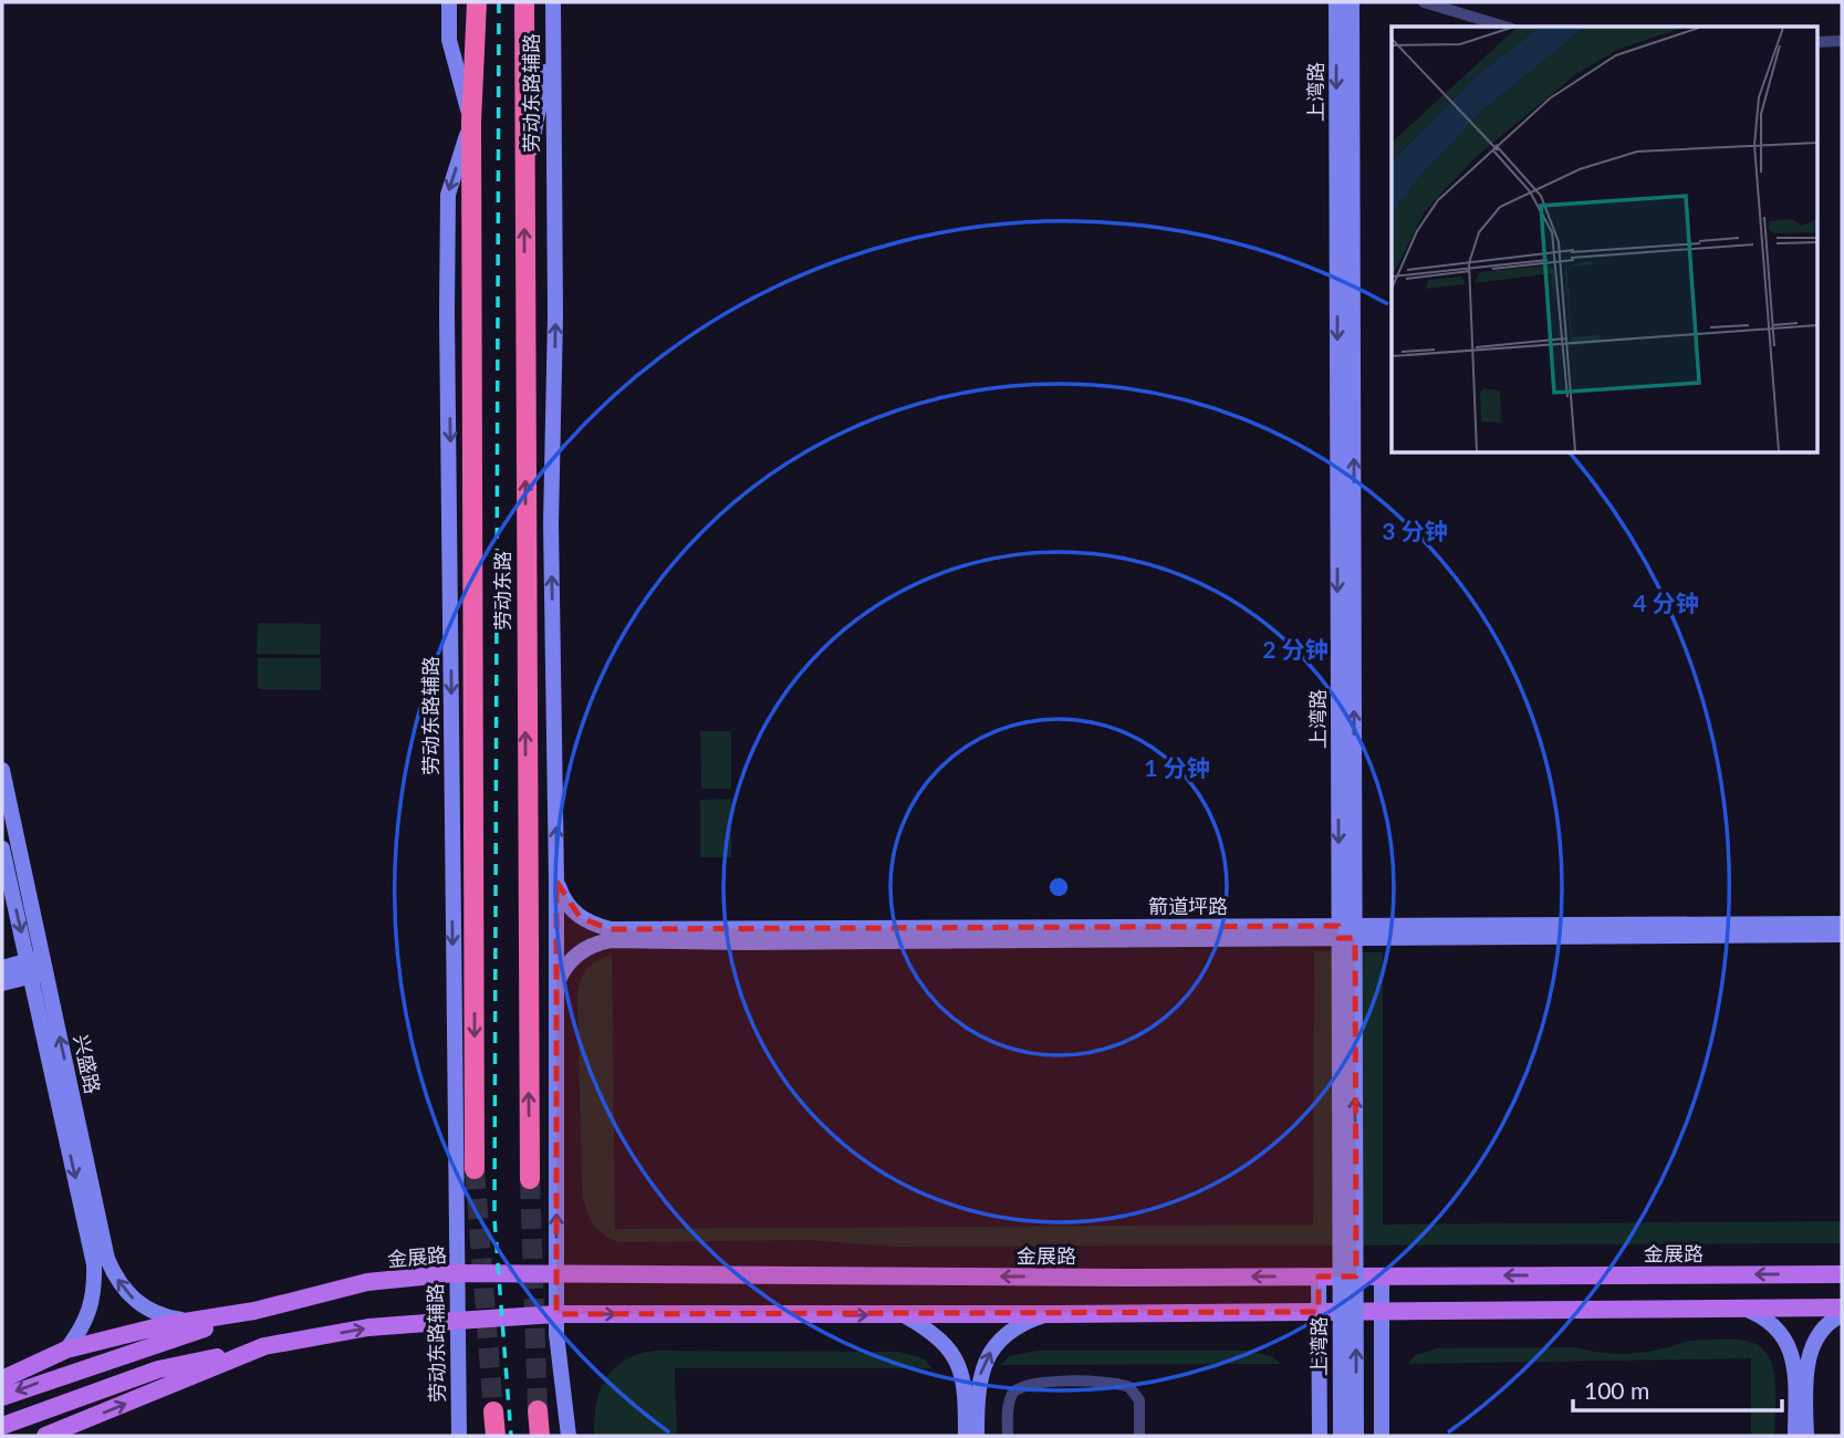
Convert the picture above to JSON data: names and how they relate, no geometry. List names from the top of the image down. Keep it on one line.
{"streets":{"highway":["劳动东路"],"main road":["上湾路","劳动东路辅路","箭道坪路","兴盛路","金展路"]},"crossings":[["上湾路","金展路"],["劳动东路辅路","劳动东路"],["劳动东路辅路","箭道坪路"],["劳动东路辅路","金展路"],["兴盛路","金展路"]],"scale_bar":"100 m","rings":["3 分钟","4 分钟","2 分钟","1 分钟"]}
